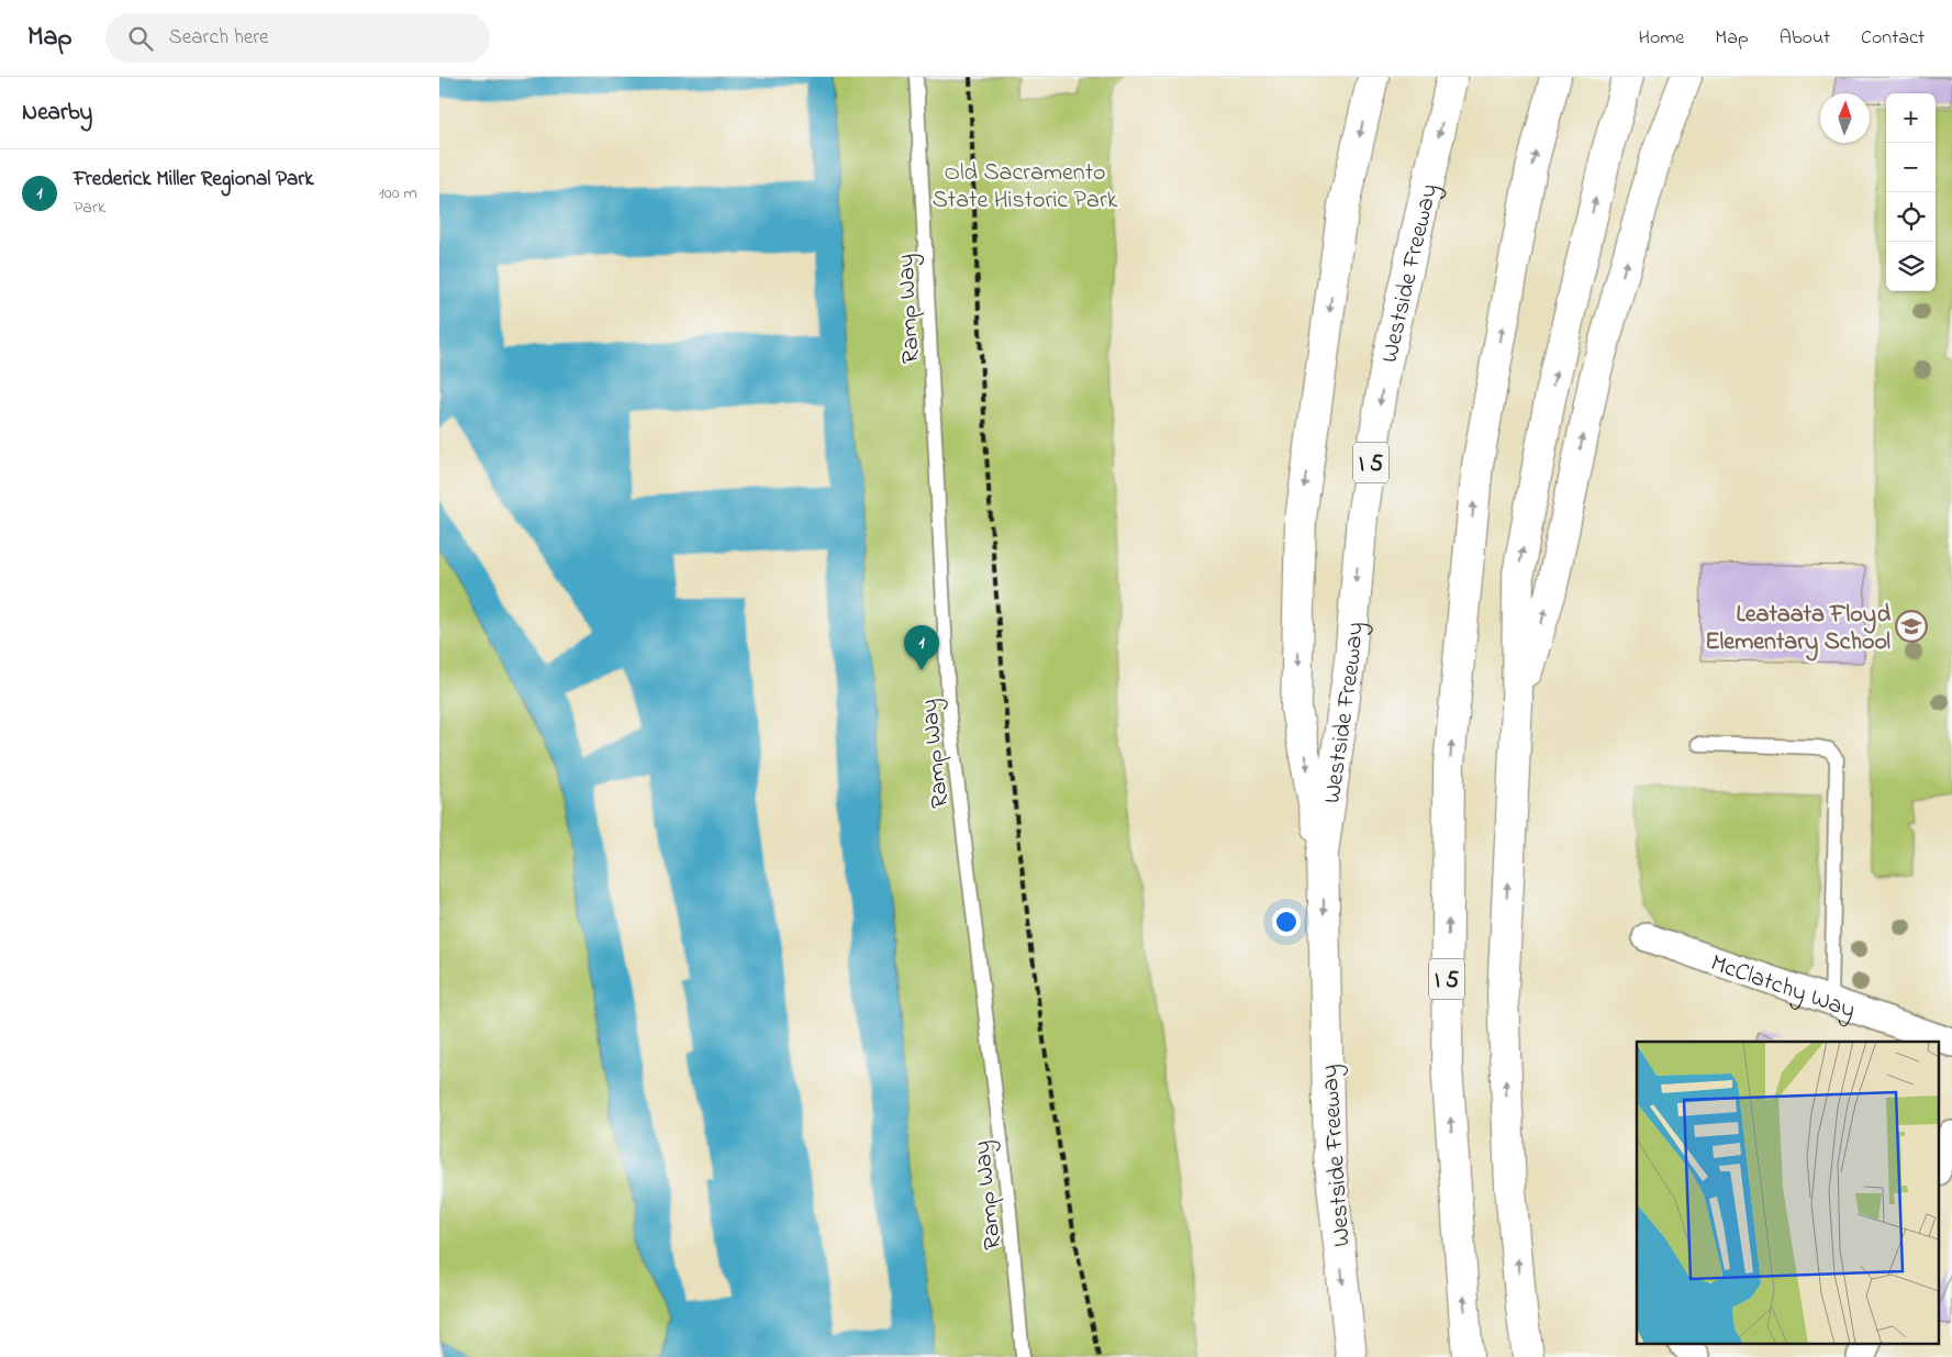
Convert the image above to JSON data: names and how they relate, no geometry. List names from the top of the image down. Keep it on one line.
{"streets":{"highway":["Westside Freeway","I 5"],"street":["McClatchy Way"],"lane":["Ramp Way"]},"parks":["Old Sacramento State Historic Park"],"places":{"school or university":["Leataata Floyd Elementary School"]},"north":"top","page":{"header":"Map","search":"Search here","nav":["Home","Map","About","Contact"],"heading":"Nearby","map_buttons":["+","−"],"list":[{"mark":"1","name":"Frederick Miller Regional Park","note":"Park","value":"100 m"}],"pins":"1"}}
